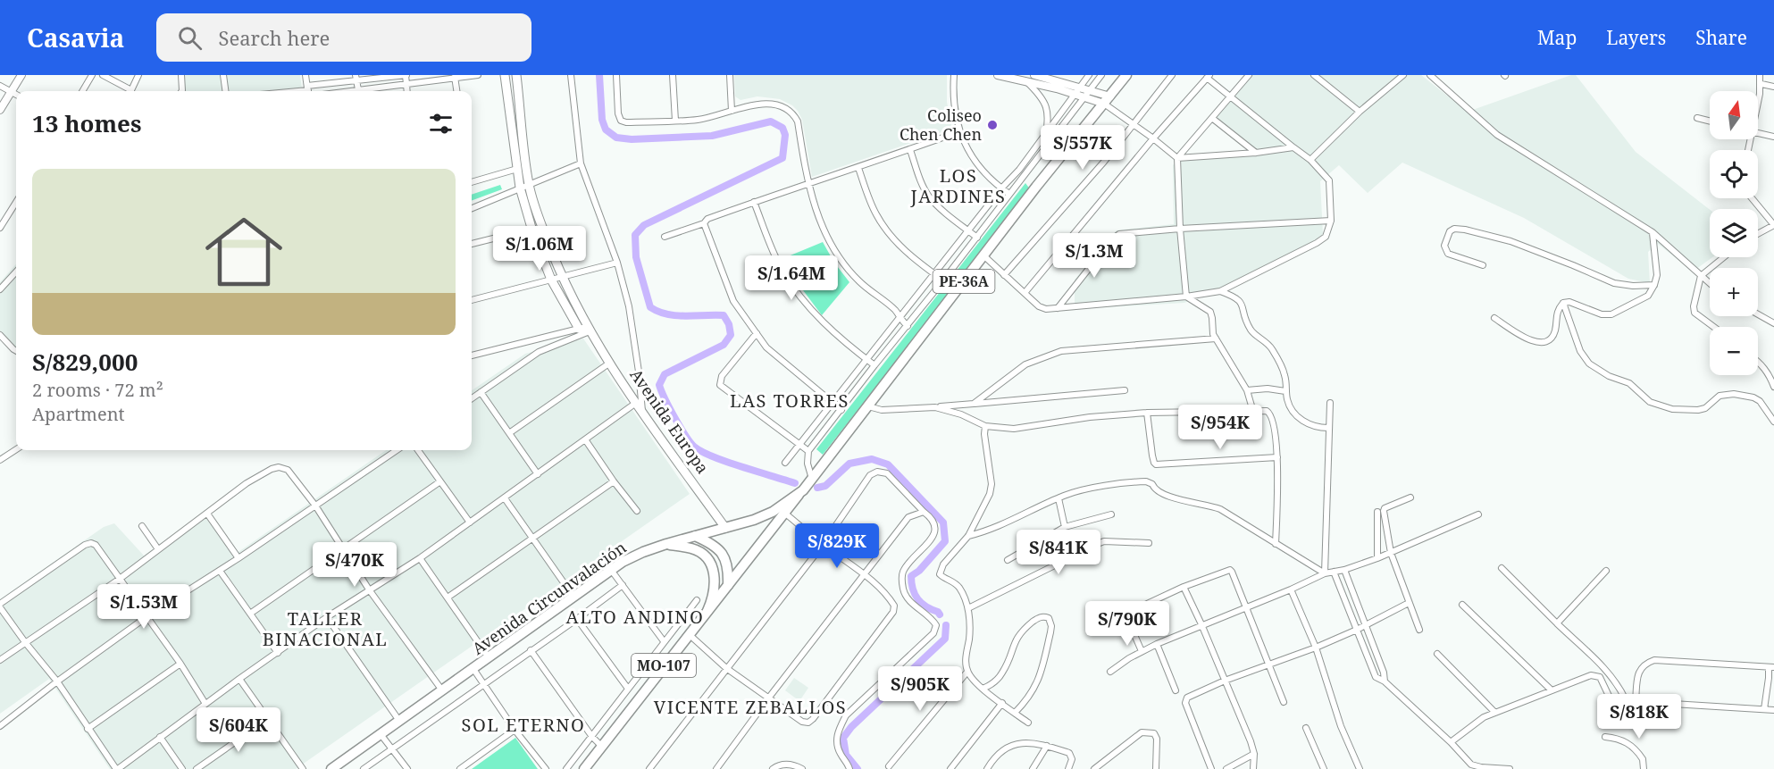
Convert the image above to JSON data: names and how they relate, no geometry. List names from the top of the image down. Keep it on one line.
{"streets":{"main road":["PE-36A","Avenida Europa","Avenida Circunvalación","MO-107"]},"crossings":[["Avenida Europa","Avenida Circunvalación"],["Avenida Circunvalación","MO-107"]],"districts":["LOS JARDINES","LAS TORRES","ALTO ANDINO","TALLER BINACIONAL","VICENTE ZEBALLOS","SOL ETERNO"],"places":["Coliseo Chen Chen"],"north":"top","page":{"header":"Casavia","search":"Search here","nav":["Map","Layers","Share"],"map_buttons":["+","−"],"heading":"13 homes","price":["S/557K","S/1.06M","S/1.3M","S/1.64M","S/954K","S/829K","S/841K","S/470K","S/1.53M","S/790K","S/905K","S/818K","S/604K"],"list":[{"name":"S/829,000","note":"2 rooms · 72 m² · Apartment"}]}}
